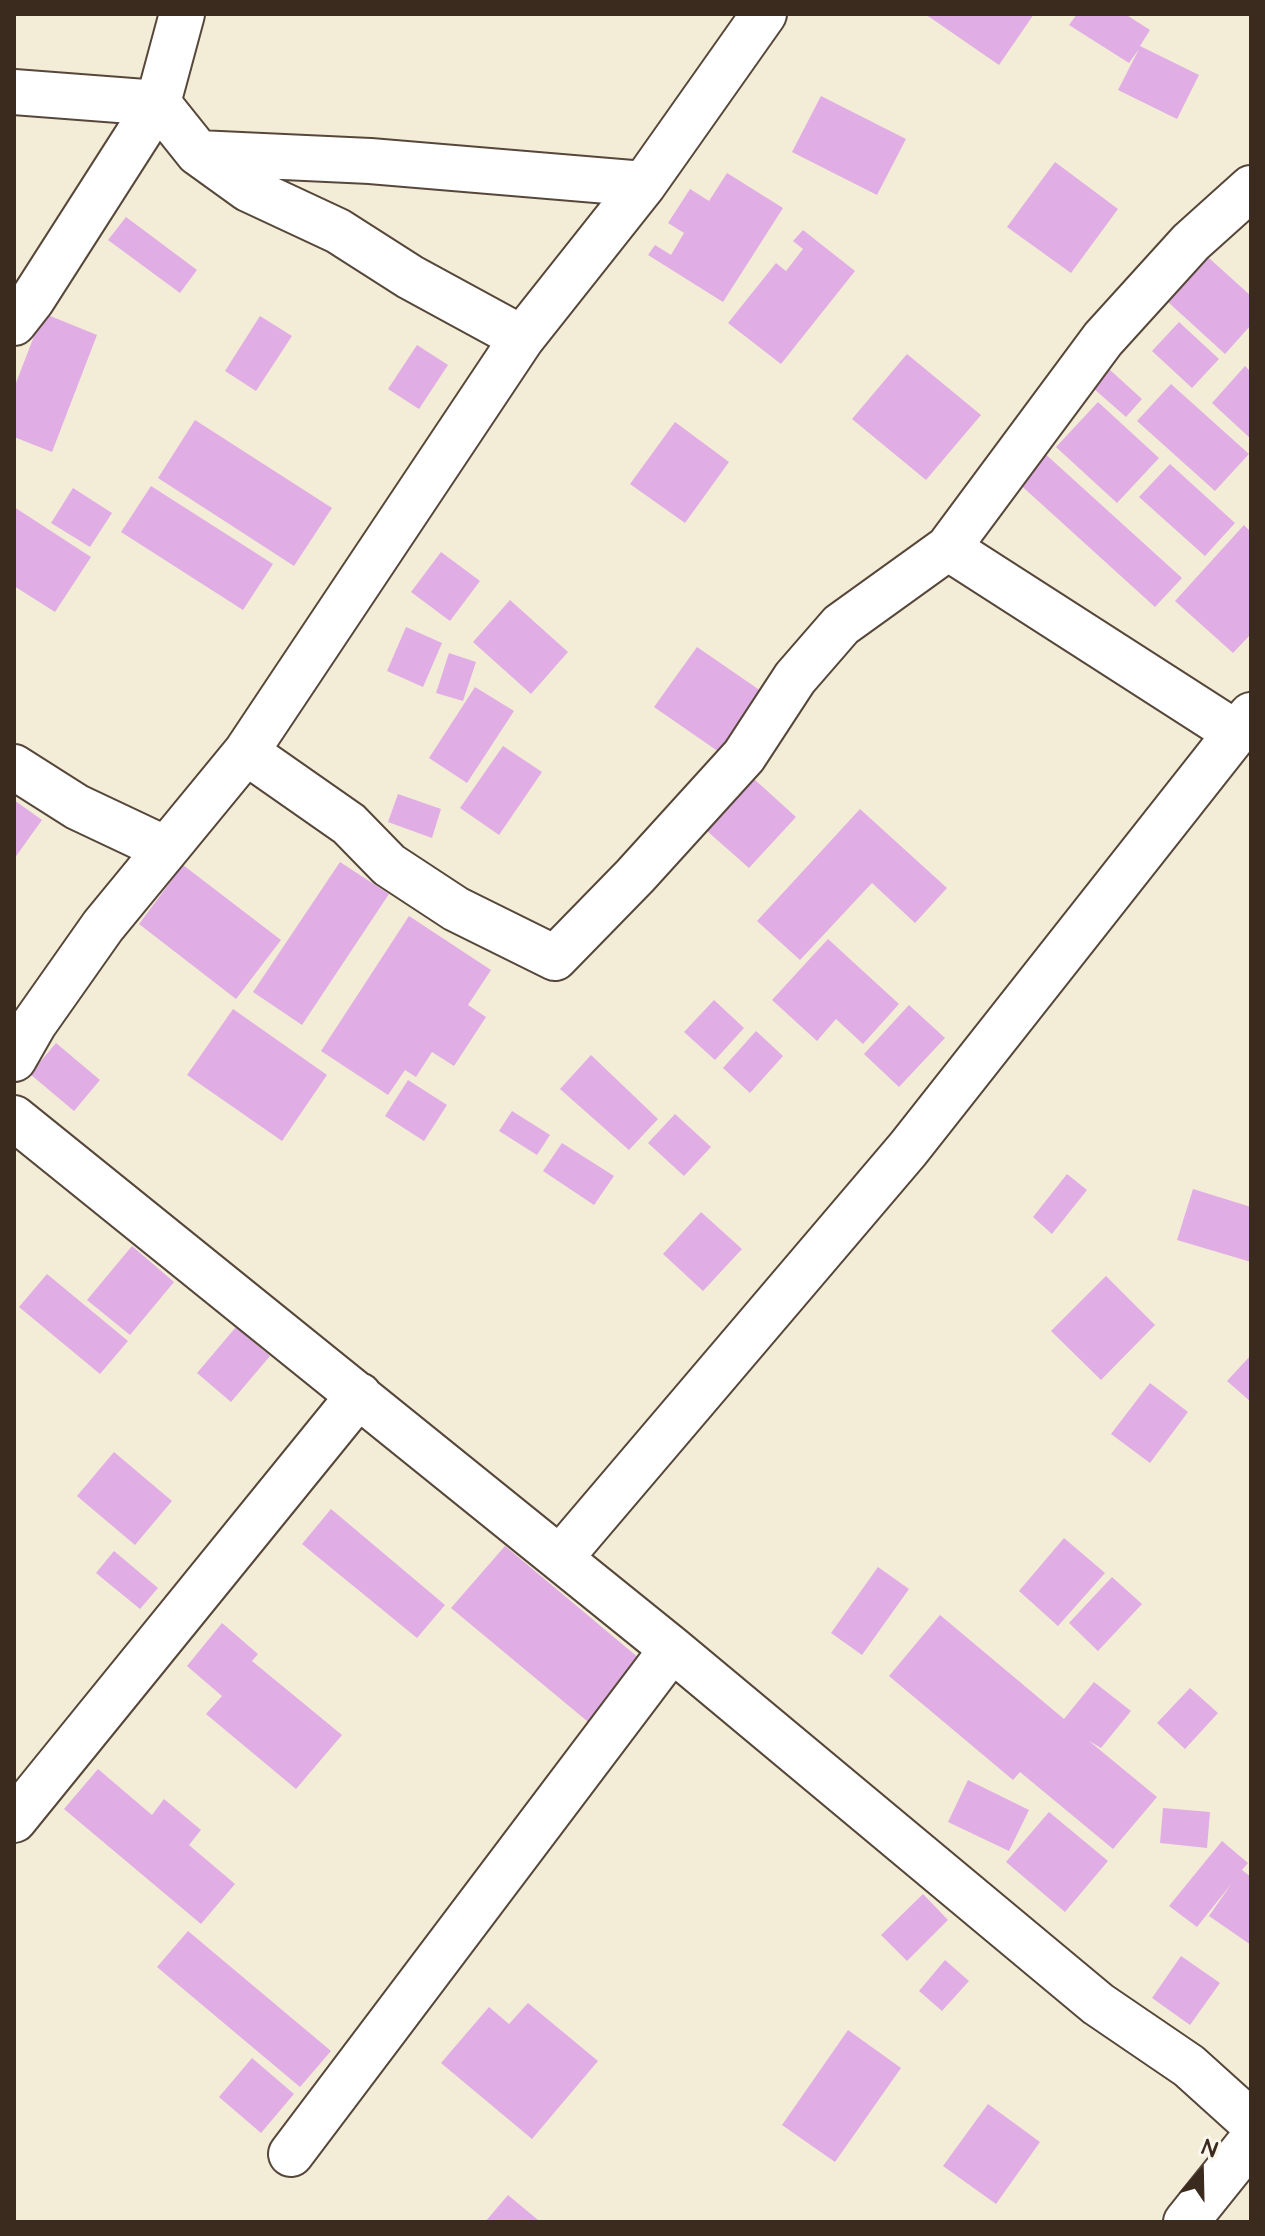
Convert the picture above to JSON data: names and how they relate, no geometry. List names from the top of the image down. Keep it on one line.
{"north":"top"}
